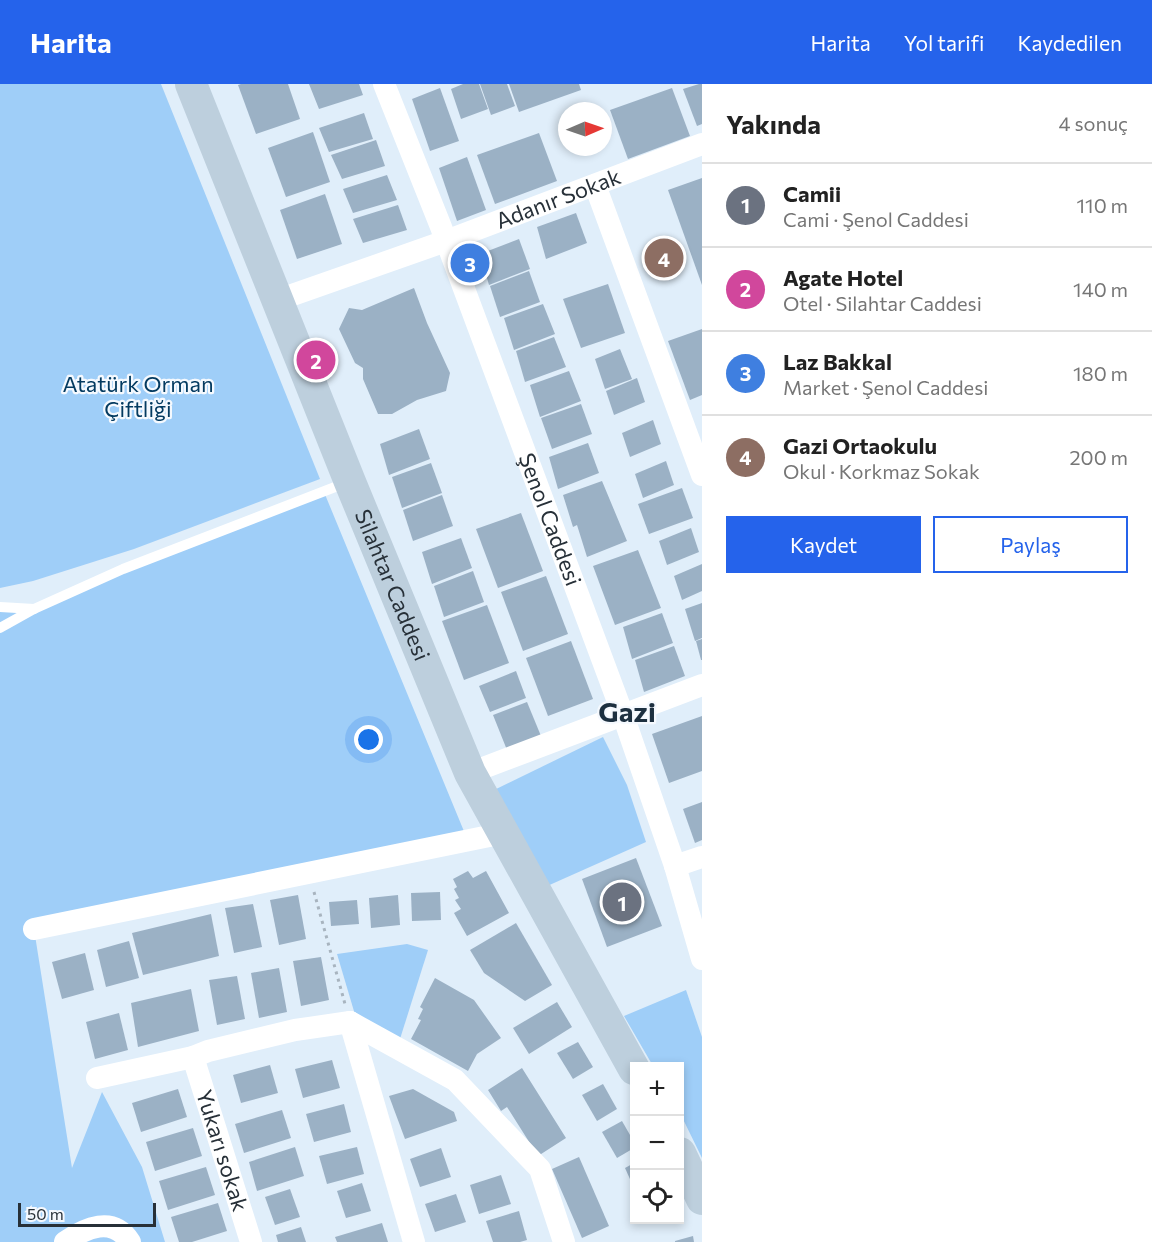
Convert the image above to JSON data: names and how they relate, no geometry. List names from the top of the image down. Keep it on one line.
{"streets":{"main road":["Silahtar Caddesi"],"street":["Adanır Sokak","Şenol Caddesi","Yukarı sokak"]},"crossings":[["Adanır Sokak","Şenol Caddesi"],["Adanır Sokak","Silahtar Caddesi"]],"districts":["Gazi"],"parks":["Atatürk Orman Çiftliği"],"scale_bar":"50 m","north":"right","page":{"header":"Harita","nav":["Harita","Yol tarifi","Kaydedilen"],"heading":["Yakında","4 sonuç"],"list":[{"mark":"1","name":"Camii","note":"Cami · Şenol Caddesi","value":"110 m"},{"mark":"2","name":"Agate Hotel","note":"Otel · Silahtar Caddesi","value":"140 m"},{"mark":"3","name":"Laz Bakkal","note":"Market · Şenol Caddesi","value":"180 m"},{"mark":"4","name":"Gazi Ortaokulu","note":"Okul · Korkmaz Sokak","value":"200 m"}],"pins":["4","3","2","1"],"buttons":["Kaydet","Paylaş"],"map_buttons":["+","−"],"scale":"50 m"}}
